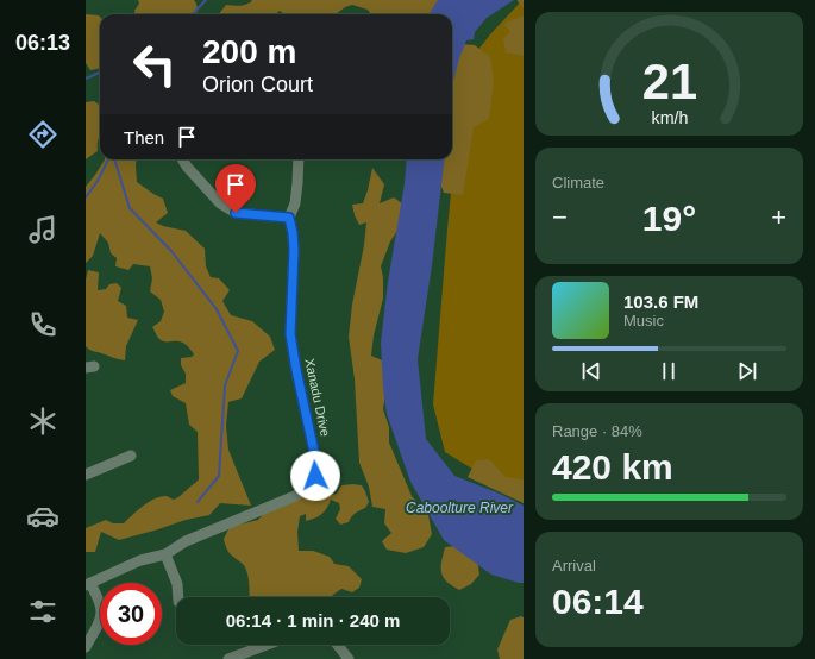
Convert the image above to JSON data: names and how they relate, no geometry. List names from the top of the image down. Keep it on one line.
{"streets":{"street":["Xanadu Drive"]},"water":["Caboolture River"],"page":{"tabs":"06:13","turn":["200 m","Orion Court"],"then":"Then","tile":["Climate",["Range · 84%","420 km"],["Arrival","06:14"]],"heat":["−","19°","+"],"song":["103.6 FM","Music"],"limit":"30","trip":"06:14 · 1 min · 240 m","gauge":["21","km/h"]}}
